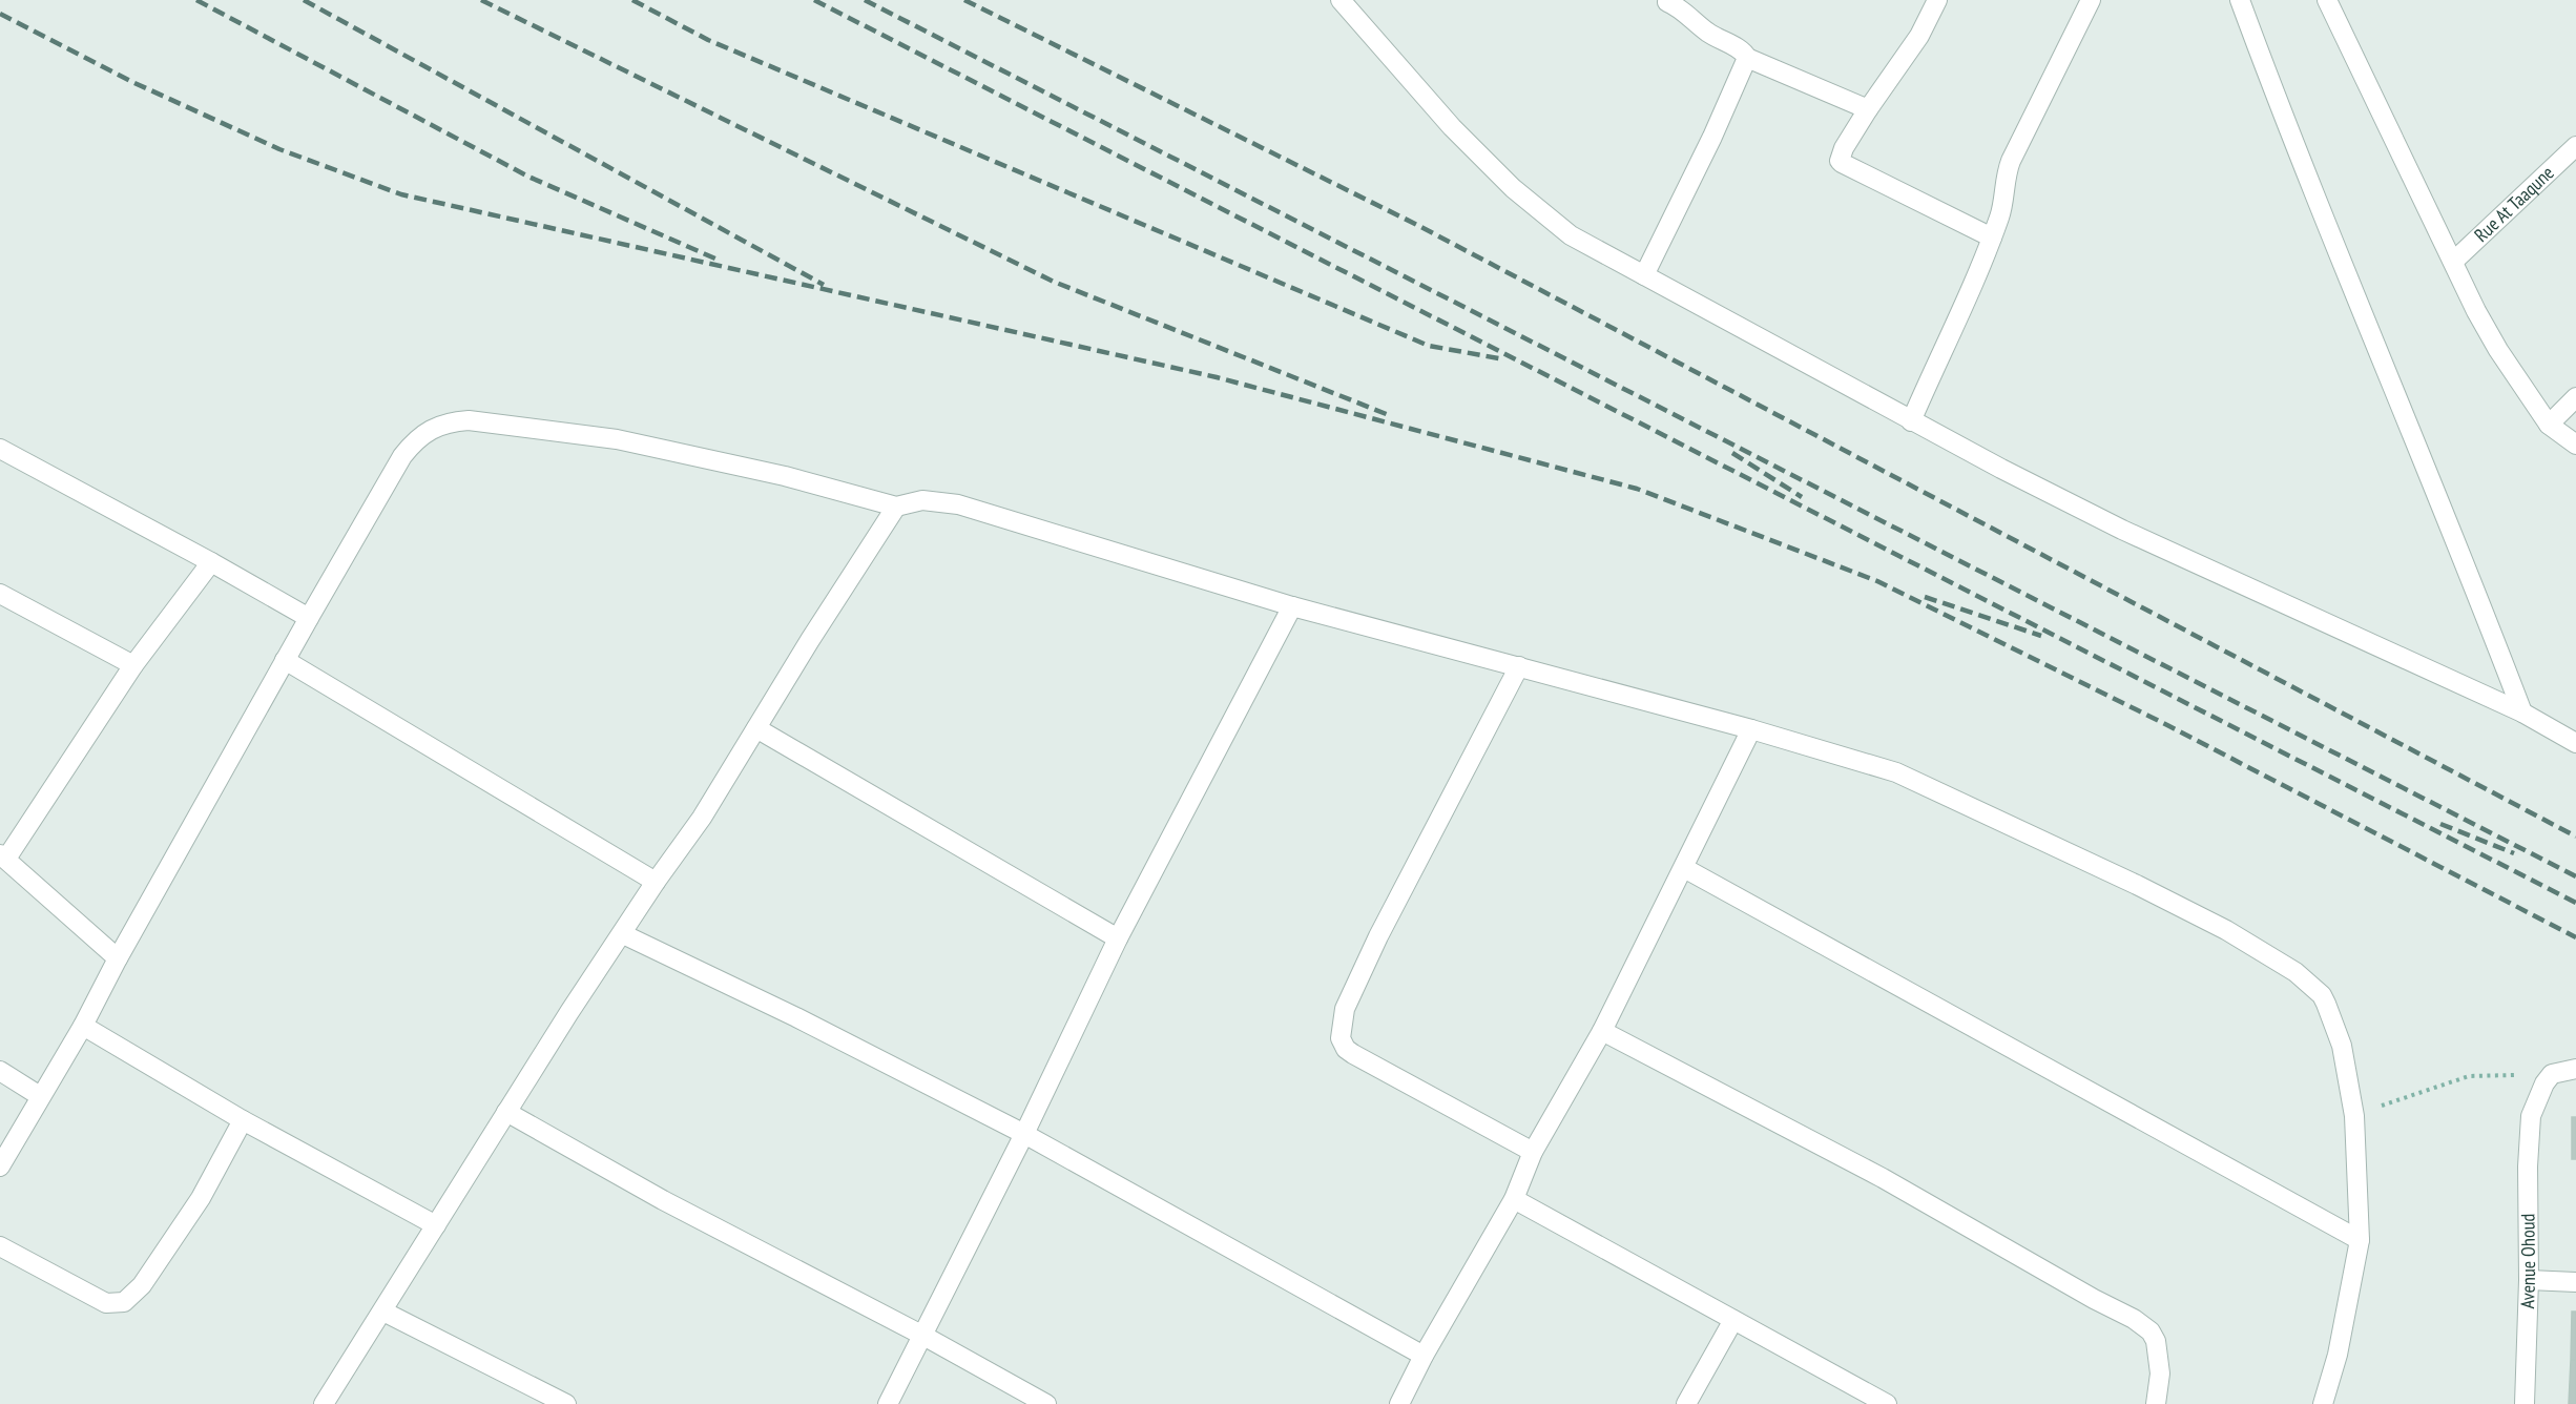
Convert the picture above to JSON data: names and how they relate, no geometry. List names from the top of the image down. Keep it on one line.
{"streets":{"street":["Rue At Taaqune","Avenue Ohoud"]}}
